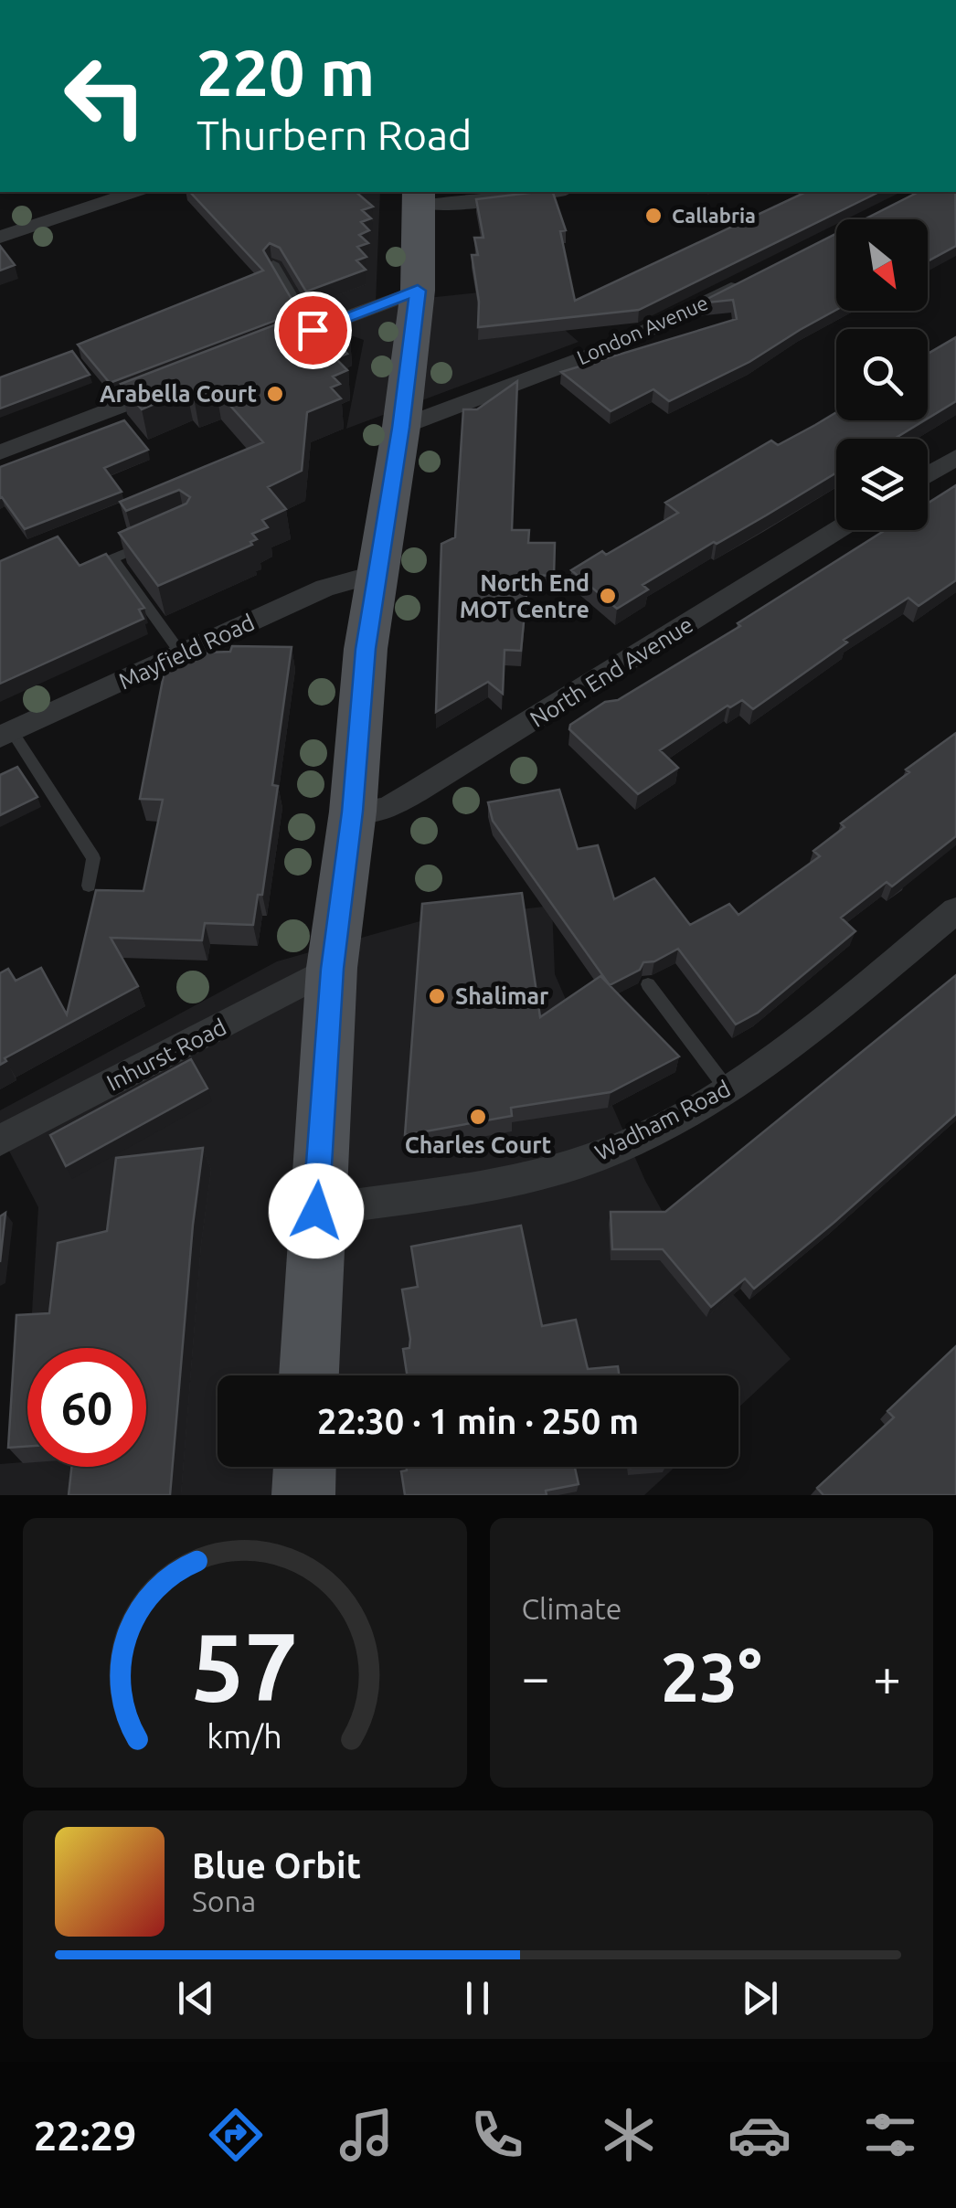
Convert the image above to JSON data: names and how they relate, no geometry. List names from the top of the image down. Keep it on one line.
{"streets":{"street":["London Avenue","Mayfield Road","North End Avenue","Inhurst Road","Wadham Road"]},"places":["Callabria","Arabella Court","North End MOT Centre","Shalimar","Charles Court"],"north":"bottom right","page":{"turn":["220 m","Thurbern Road"],"limit":"60","trip":"22:30 · 1 min · 250 m","tile":"Climate","heat":["−","23°","+"],"song":["Blue Orbit","Sona"],"tabs":"22:29","gauge":["57","km/h"]}}
